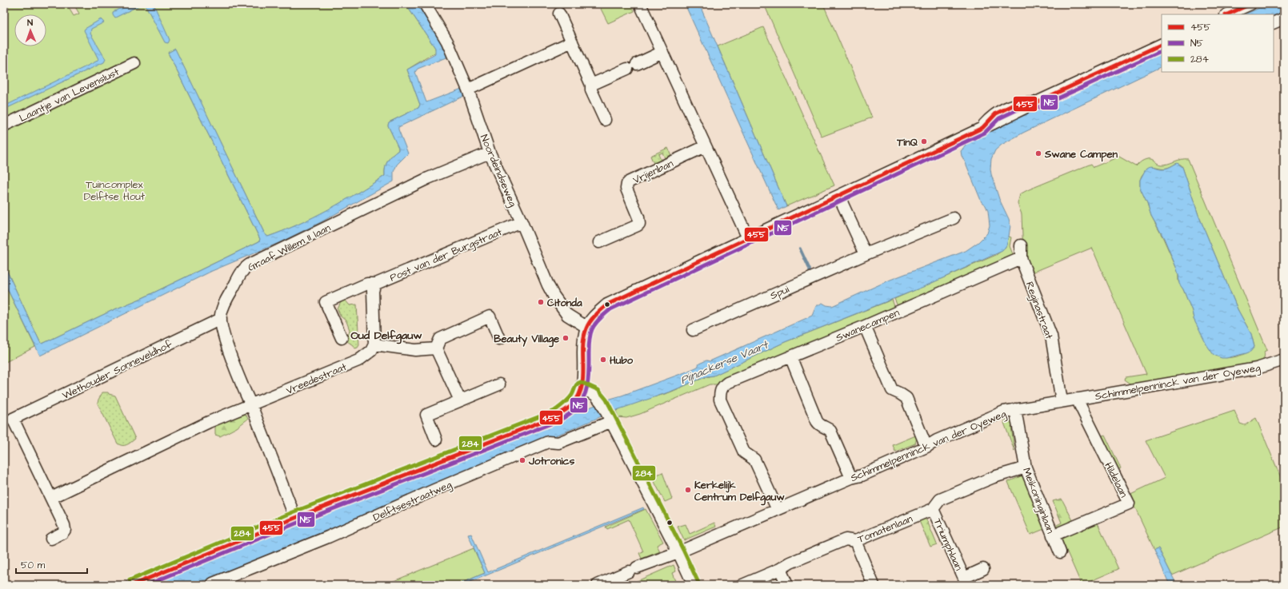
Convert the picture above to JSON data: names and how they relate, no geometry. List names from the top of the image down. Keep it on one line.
{"streets":{"street":["Laantje van Levenslust","Noordeindseweg","Vrijenban","Graaf Willem II laan","Post van der Burgstraat","Spui","Reginastraat","Swanecampen","Wethouder Sonneveldhof","Vreedestraat","Schimmelpenninck van der Oyeweg","Hildelaan","Delftsestraatweg","Meikoninginlaan","Tomatenlaan","Triumphlaan"]},"crossings":[["Noordeindseweg","Graaf Willem II laan"],["Noordeindseweg","Post van der Burgstraat"],["Graaf Willem II laan","Wethouder Sonneveldhof"],["Graaf Willem II laan","Vreedestraat"],["Reginastraat","Swanecampen"],["Reginastraat","Schimmelpenninck van der Oyeweg"],["Swanecampen","Schimmelpenninck van der Oyeweg"],["Schimmelpenninck van der Oyeweg","Hildelaan"],["Schimmelpenninck van der Oyeweg","Meikoninginlaan"],["Hildelaan","Meikoninginlaan"],["Meikoninginlaan","Tomatenlaan"],["Tomatenlaan","Triumphlaan"]],"districts":["Oud Delfgauw"],"water":["Pijnackerse Vaart"],"parks":["Tuincomplex Delftse Hout"],"places":["TinQ","Swane Campen","Citonda","Beauty Village","Hubo","Jotronics","Kerkelijk Centrum Delfgauw"],"lines":["transit line 455","transit line N5","transit line 284"],"legend":["455","N5","284"],"scale_bar":"50 m","north":"top"}
